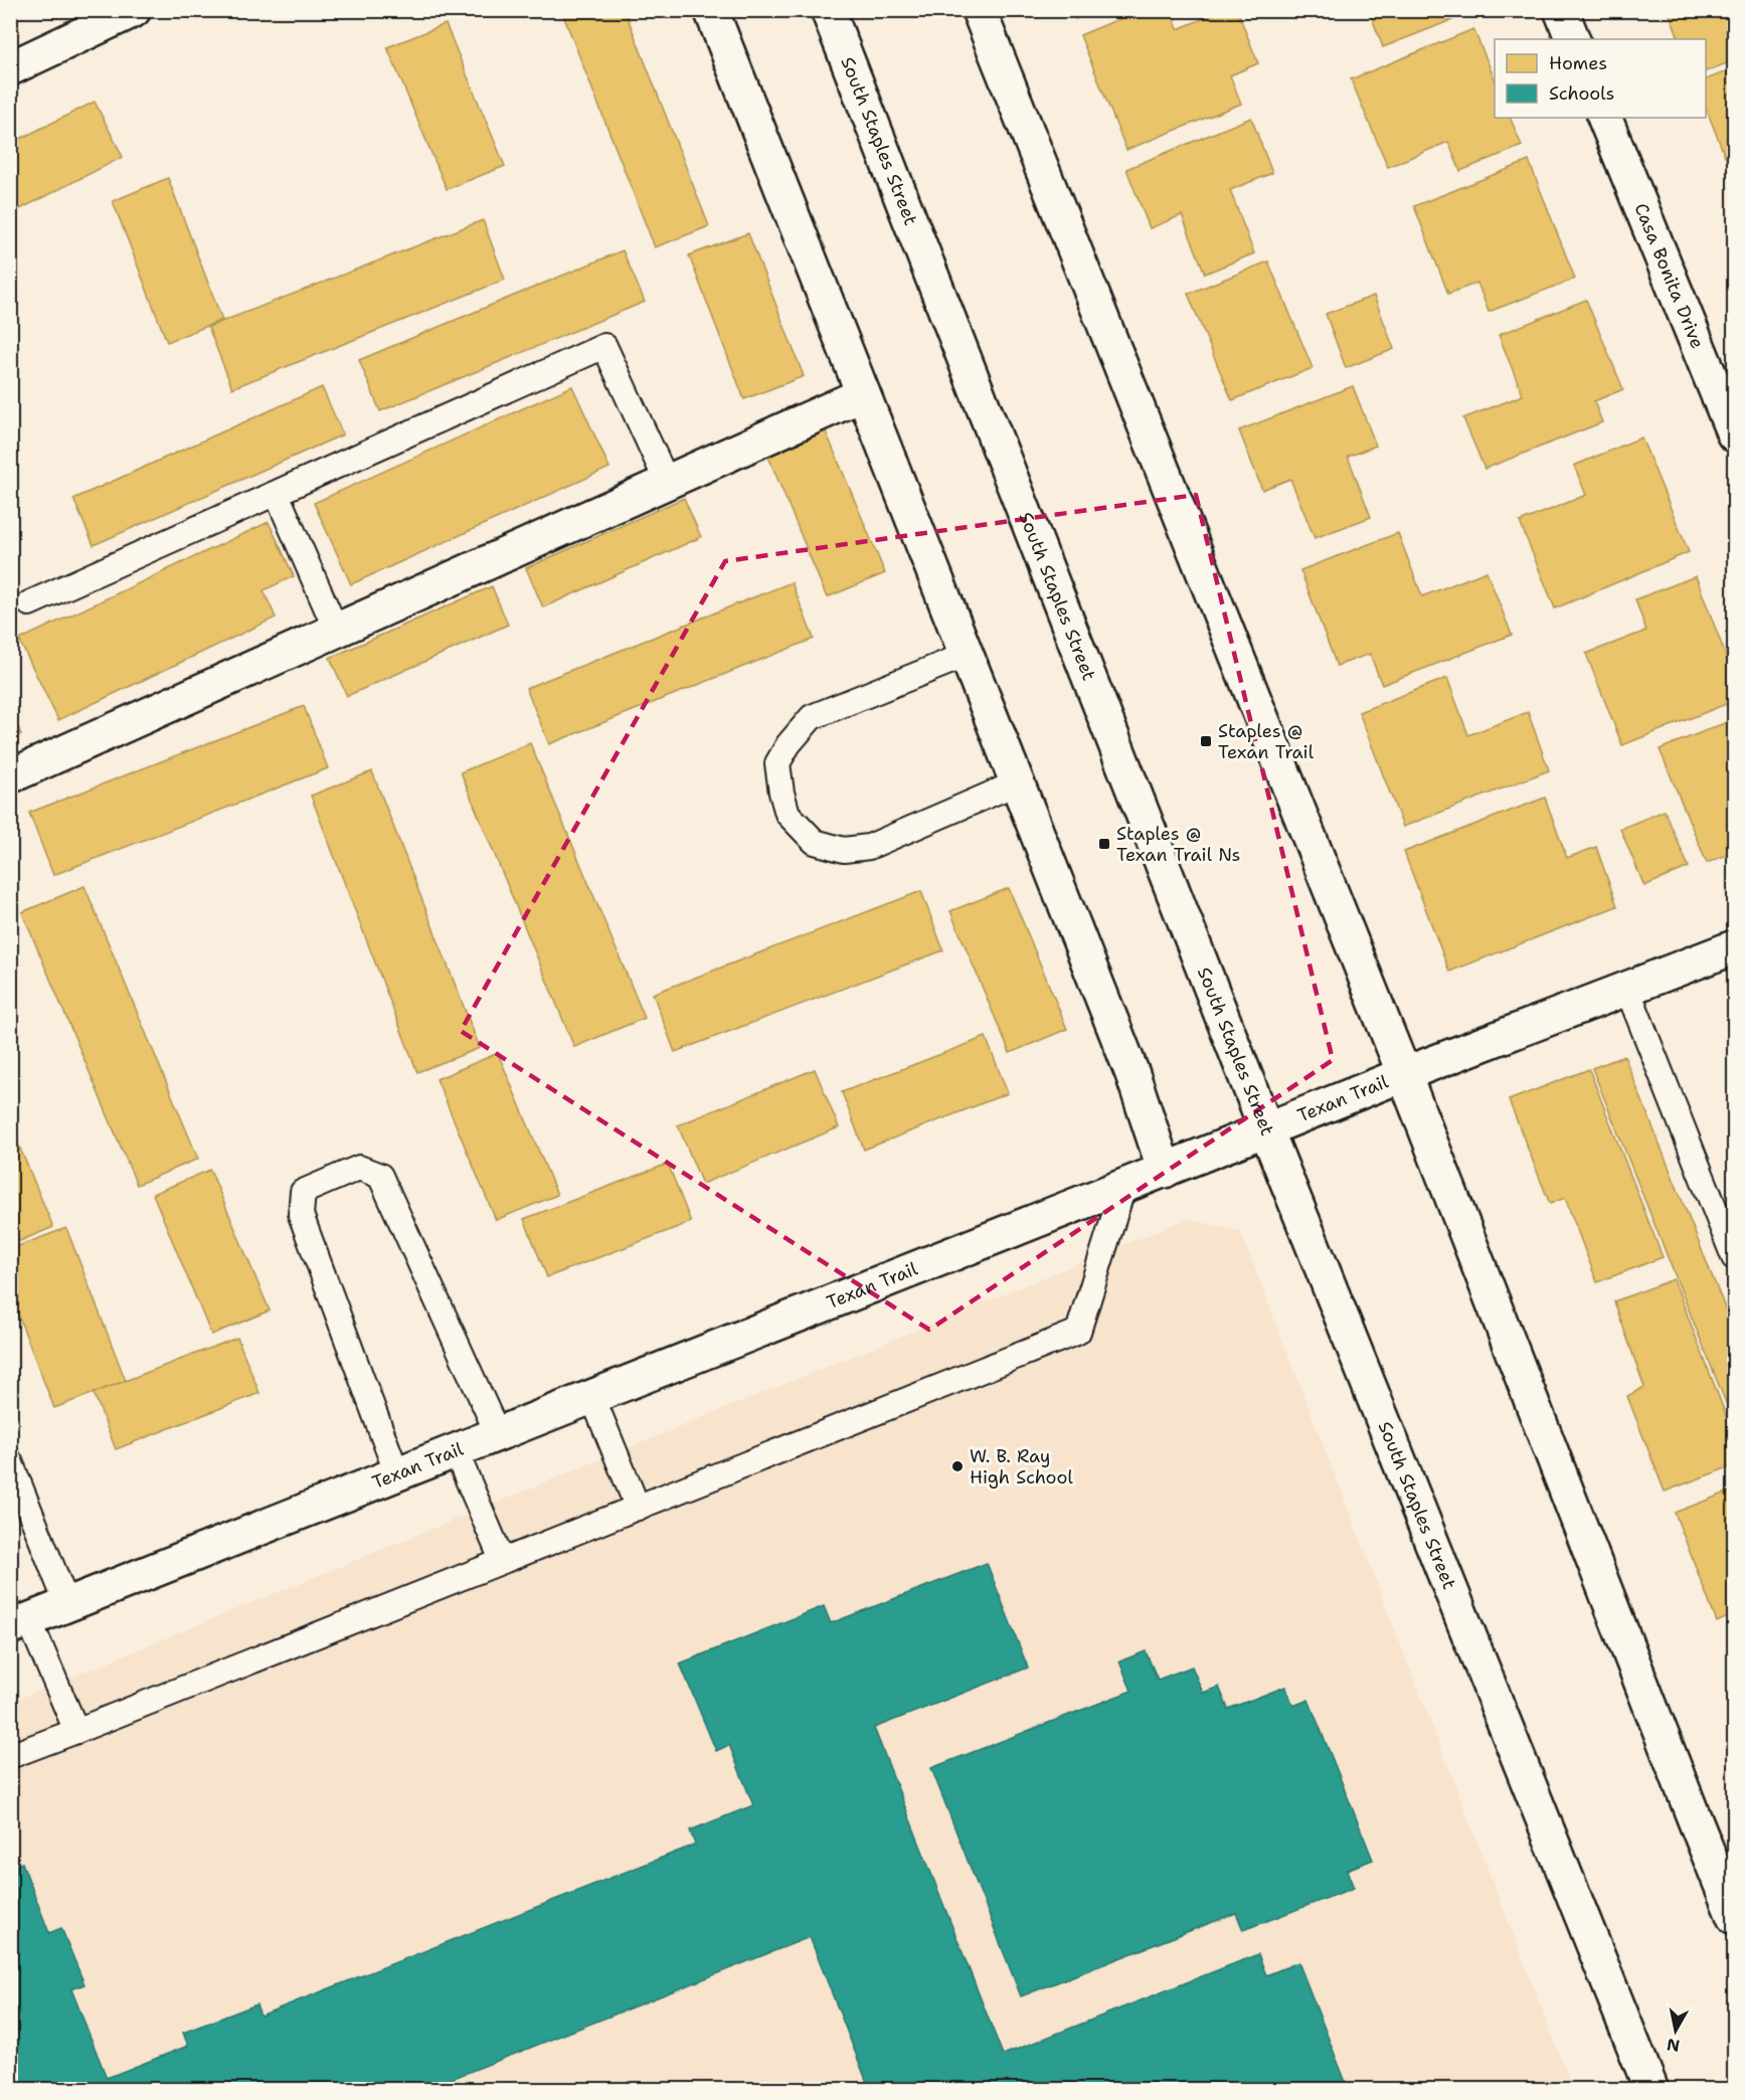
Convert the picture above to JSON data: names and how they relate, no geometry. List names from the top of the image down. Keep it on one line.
{"streets":{"street":["South Staples Street","Casa Bonita Drive","Texan Trail"]},"crossings":[["South Staples Street","Texan Trail"]],"places":{"transit":["Staples @ Texan Trail","Staples @ Texan Trail Ns"],"other":["W. B. Ray High School"]},"legend":["Homes","Schools"],"north":"bottom"}
